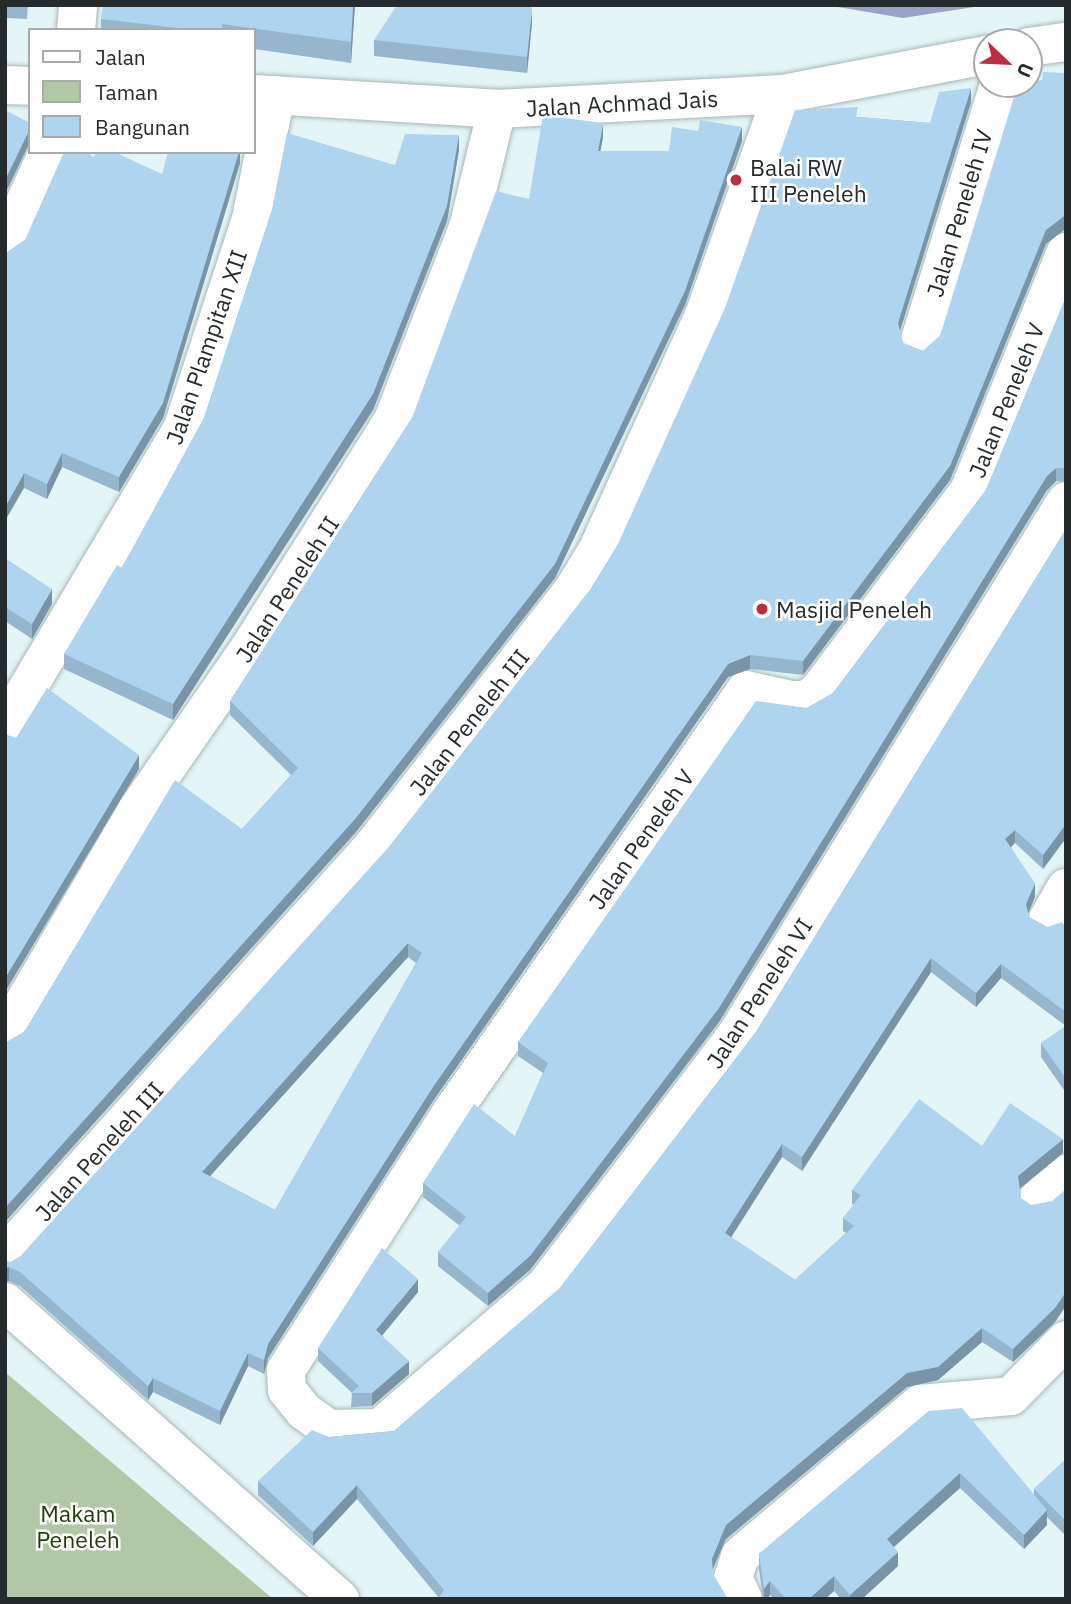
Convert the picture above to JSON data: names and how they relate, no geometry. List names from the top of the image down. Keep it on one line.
{"streets":{"street":["Jalan Achmad Jais","Jalan Peneleh IV","Jalan Plampitan XII","Jalan Peneleh V","Jalan Peneleh II","Jalan Peneleh III","Jalan Peneleh VI"]},"crossings":[["Jalan Achmad Jais","Jalan Plampitan XII"],["Jalan Achmad Jais","Jalan Peneleh II"],["Jalan Achmad Jais","Jalan Peneleh III"],["Jalan Peneleh V","Jalan Peneleh VI"]],"parks":["Makam Peneleh"],"places":["Balai RW III Peneleh","Masjid Peneleh"],"legend":["Jalan","Taman","Bangunan"],"north":"bottom right"}
